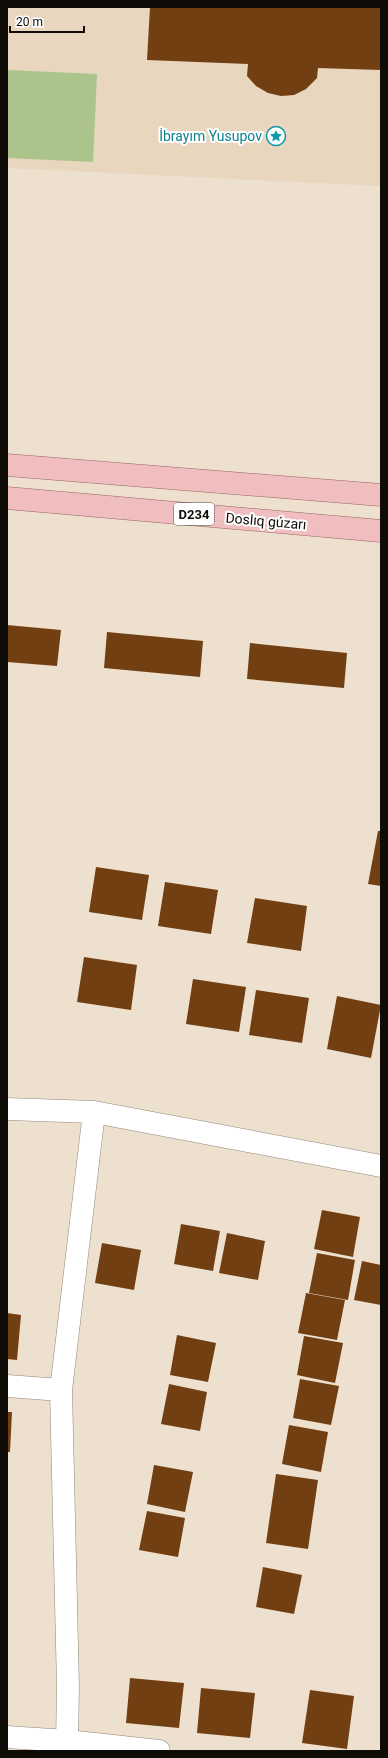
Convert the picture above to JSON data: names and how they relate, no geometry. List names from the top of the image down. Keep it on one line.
{"streets":{"main road":["D234","Doslıq gúzarı"]},"places":{"place":["İbrayım Yusupov"]},"scale_bar":"20 m"}
